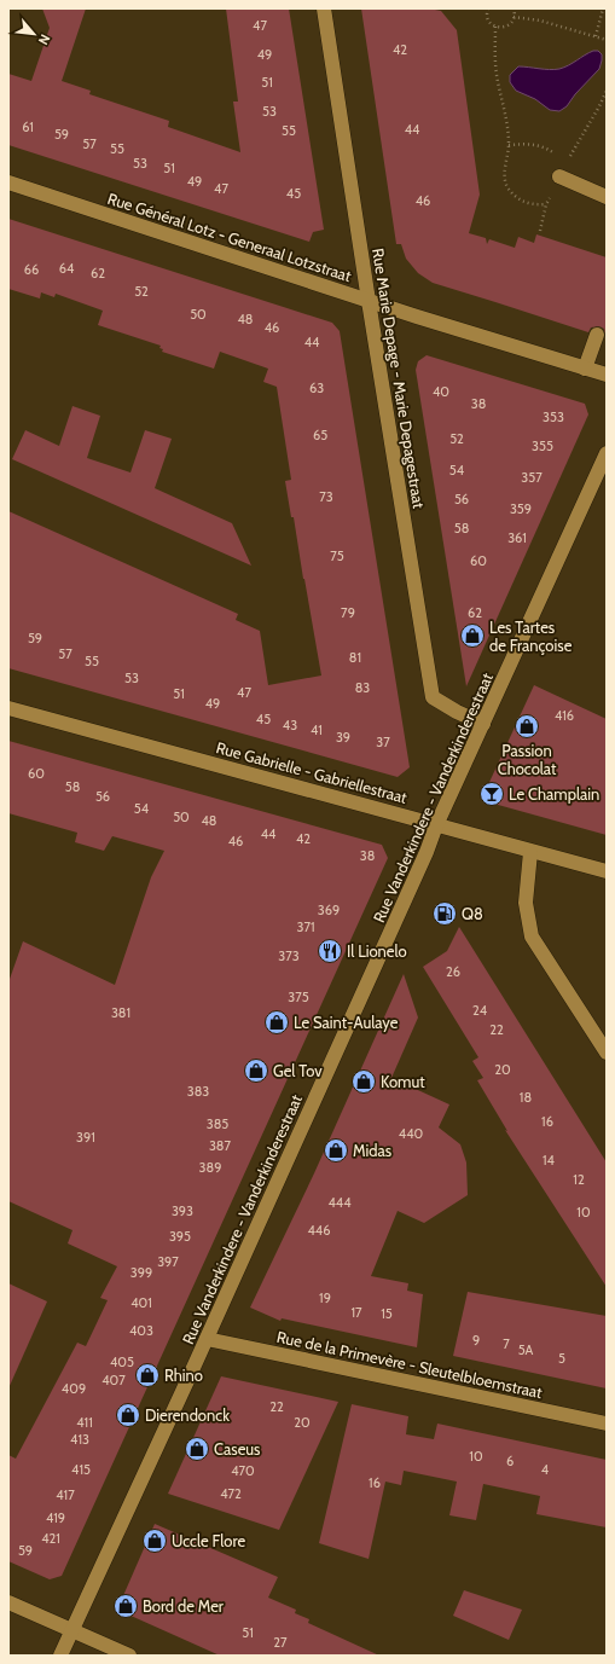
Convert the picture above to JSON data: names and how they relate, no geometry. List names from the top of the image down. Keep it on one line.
{"streets":{"street":["Rue Général Lotz - Generaal Lotzstraat","Rue Marie Depage - Marie Depagestraat","Rue Gabrielle - Gabriellestraat","Rue Vanderkindere - Vanderkinderestraat","Rue de la Primevère - Sleutelbloemstraat"]},"crossings":[["Rue Général Lotz - Generaal Lotzstraat","Rue Marie Depage - Marie Depagestraat"],["Rue Marie Depage - Marie Depagestraat","Rue Vanderkindere - Vanderkinderestraat"],["Rue Gabrielle - Gabriellestraat","Rue Vanderkindere - Vanderkinderestraat"],["Rue Vanderkindere - Vanderkinderestraat","Rue de la Primevère - Sleutelbloemstraat"]],"places":{"shop":["Les Tartes de Françoise","Passion Chocolat","Le Saint-Aulaye","Gel Tov","Komut","Midas","Rhino","Dierendonck","Caseus","Uccle Flore","Bord de Mer"],"bar":["Le Champlain"],"fuel station":["Q8"],"restaurant":["Il Lionelo"]},"house_numbers":["47","42","49","51","53","61","44","55","59","57","55","53","51","49","47","45","46","64","66","62","52","50","48","46","44","63","40","38","353","65","52","355","54","357","73","56","359","58","361","75","60","79","62","59","57","81","55","53","83","47","51","49","416","45","43","41","39","37","60","58","56","54","50","48","44","42","46","38","369","371","373","26","375","24","381","22","20","383","18","16","385","440","391","387","14","389","12","444","393","10","446","395","397","399","19","401","17","15","403","9","7","5A","5","405","407","409","22","411","20","413","10","6","415","4","470","16","472","417","419","421","59","51","27"],"north":"bottom right"}
